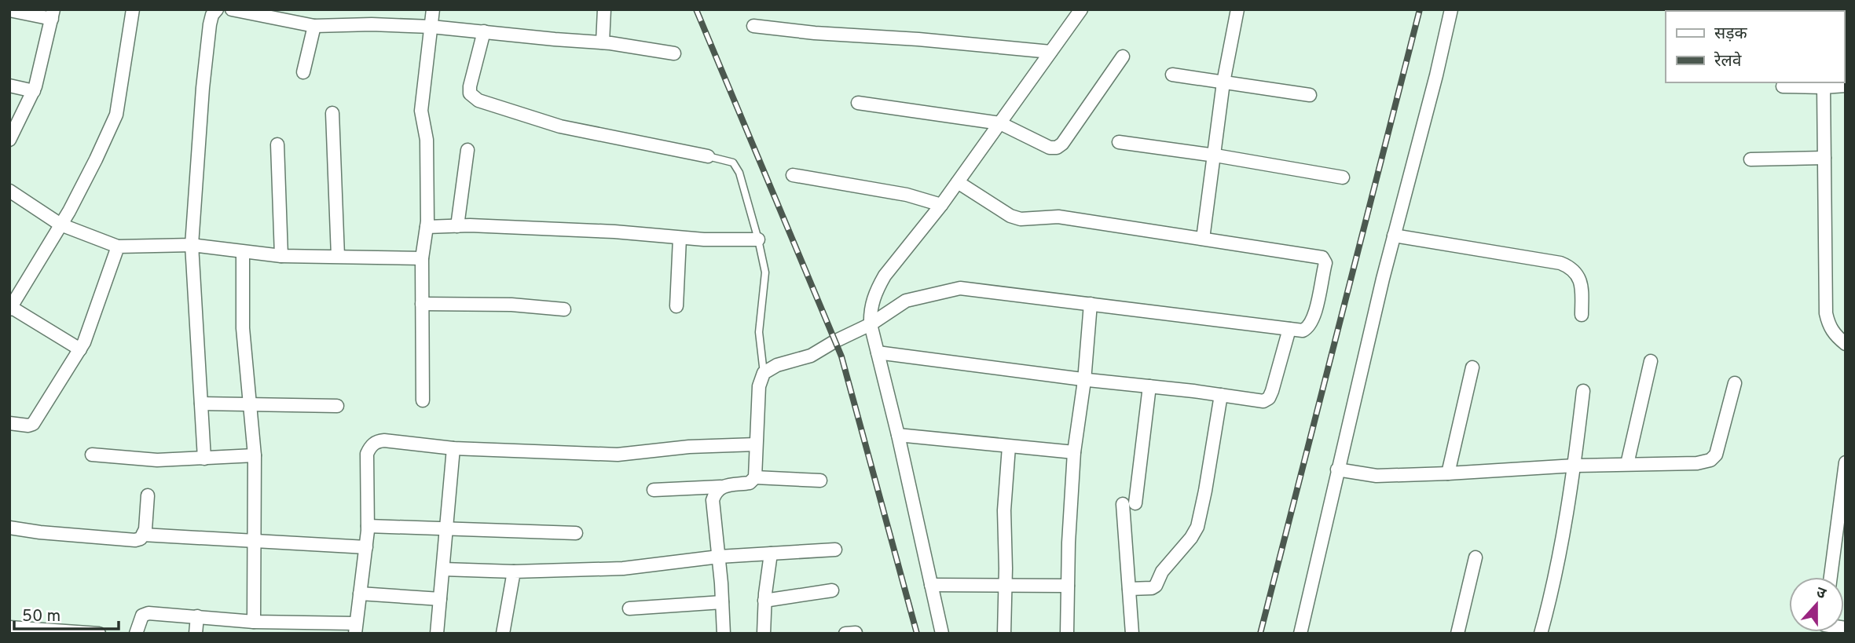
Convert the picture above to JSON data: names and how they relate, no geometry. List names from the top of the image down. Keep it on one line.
{"legend":["सड़क","रेलवे"],"scale_bar":"50 m","north":"top"}
